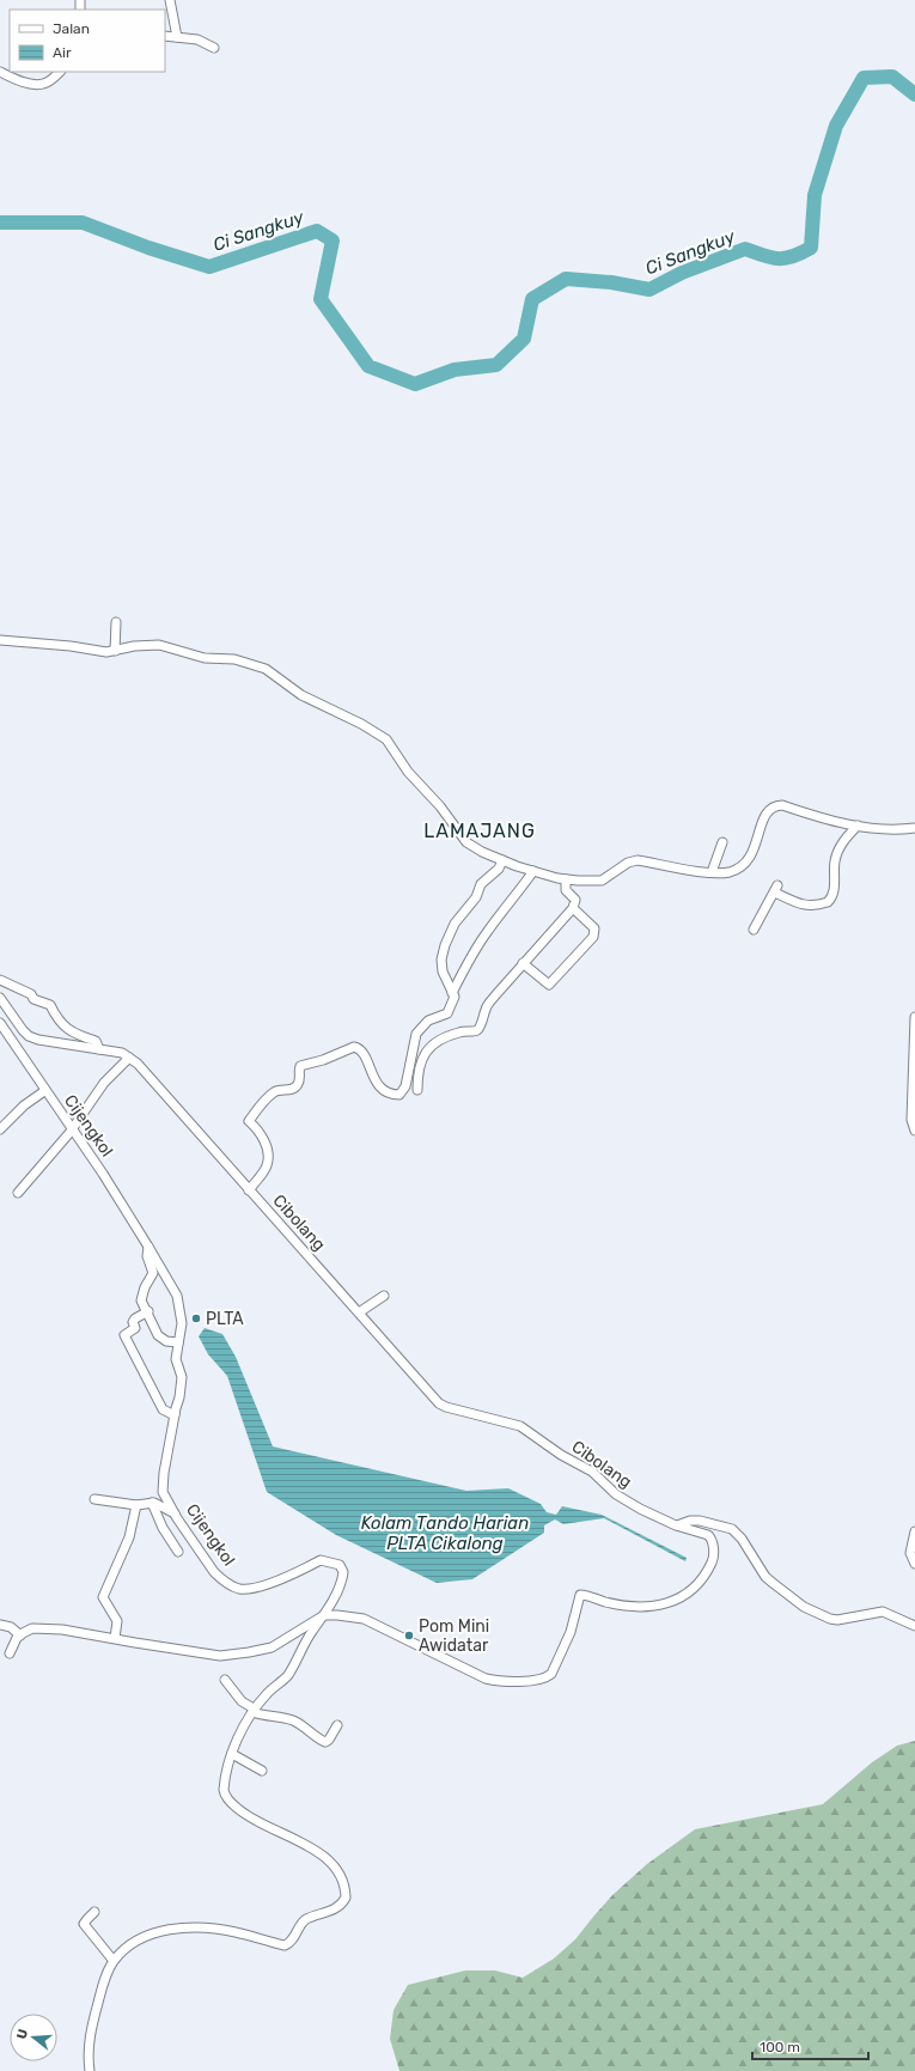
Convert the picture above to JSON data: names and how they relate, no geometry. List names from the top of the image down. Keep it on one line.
{"streets":{"street":["Cijengkol","Cibolang"]},"crossings":[["Cijengkol","Cibolang"]],"districts":["LAMAJANG"],"water":["Ci Sangkuy","Kolam Tando Harian PLTA Cikalong"],"places":["PLTA","Pom Mini Awidatar"],"legend":["Jalan","Air"],"scale_bar":"100 m","north":"left"}
